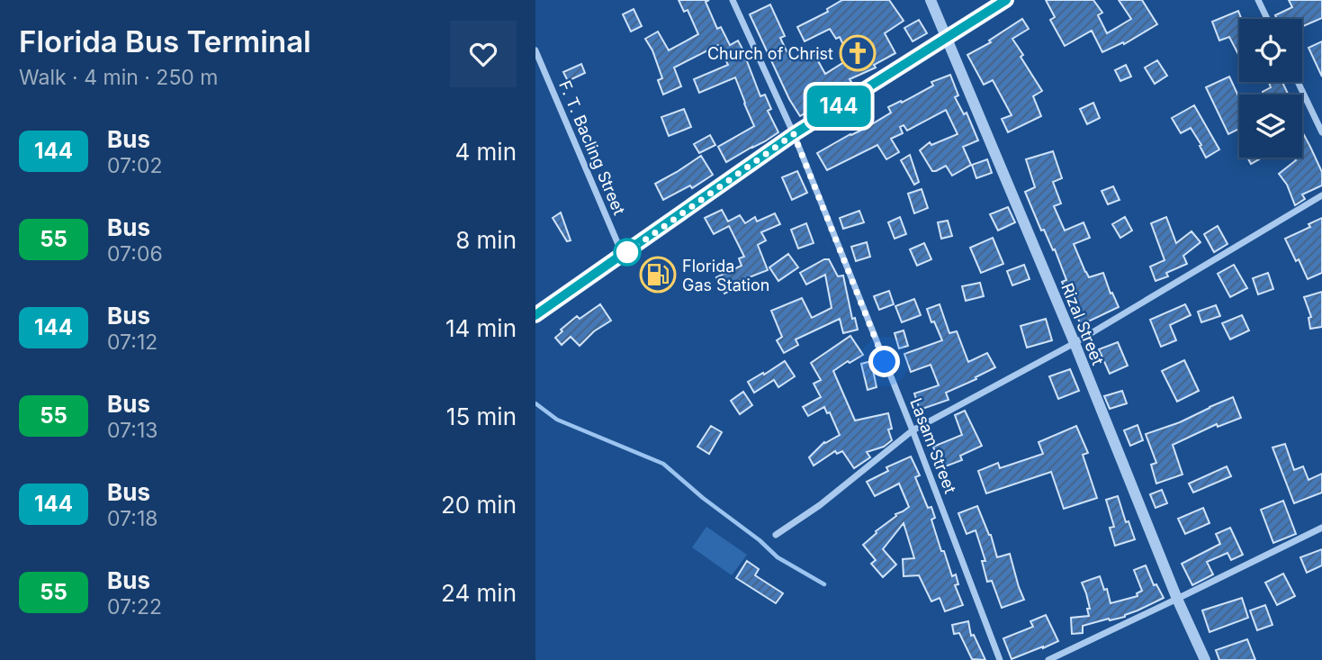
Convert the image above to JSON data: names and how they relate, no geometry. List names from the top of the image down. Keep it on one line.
{"streets":{"street":["F. T. Bacling Street","Rizal Street","Lasam Street"]},"places":{"church":["Church of Christ"],"fuel station":["Florida Gas Station"]},"lines":["bus line 144"],"page":{"heading":["Florida Bus Terminal","Walk · 4 min · 250 m"],"on_map":"144","list":[{"mark":"144","name":"Bus","note":"07:02","value":"4 min"},{"mark":"55","name":"Bus","note":"07:06","value":"8 min"},{"mark":"144","name":"Bus","note":"07:12","value":"14 min"},{"mark":"55","name":"Bus","note":"07:13","value":"15 min"},{"mark":"144","name":"Bus","note":"07:18","value":"20 min"},{"mark":"55","name":"Bus","note":"07:22","value":"24 min"}]}}
